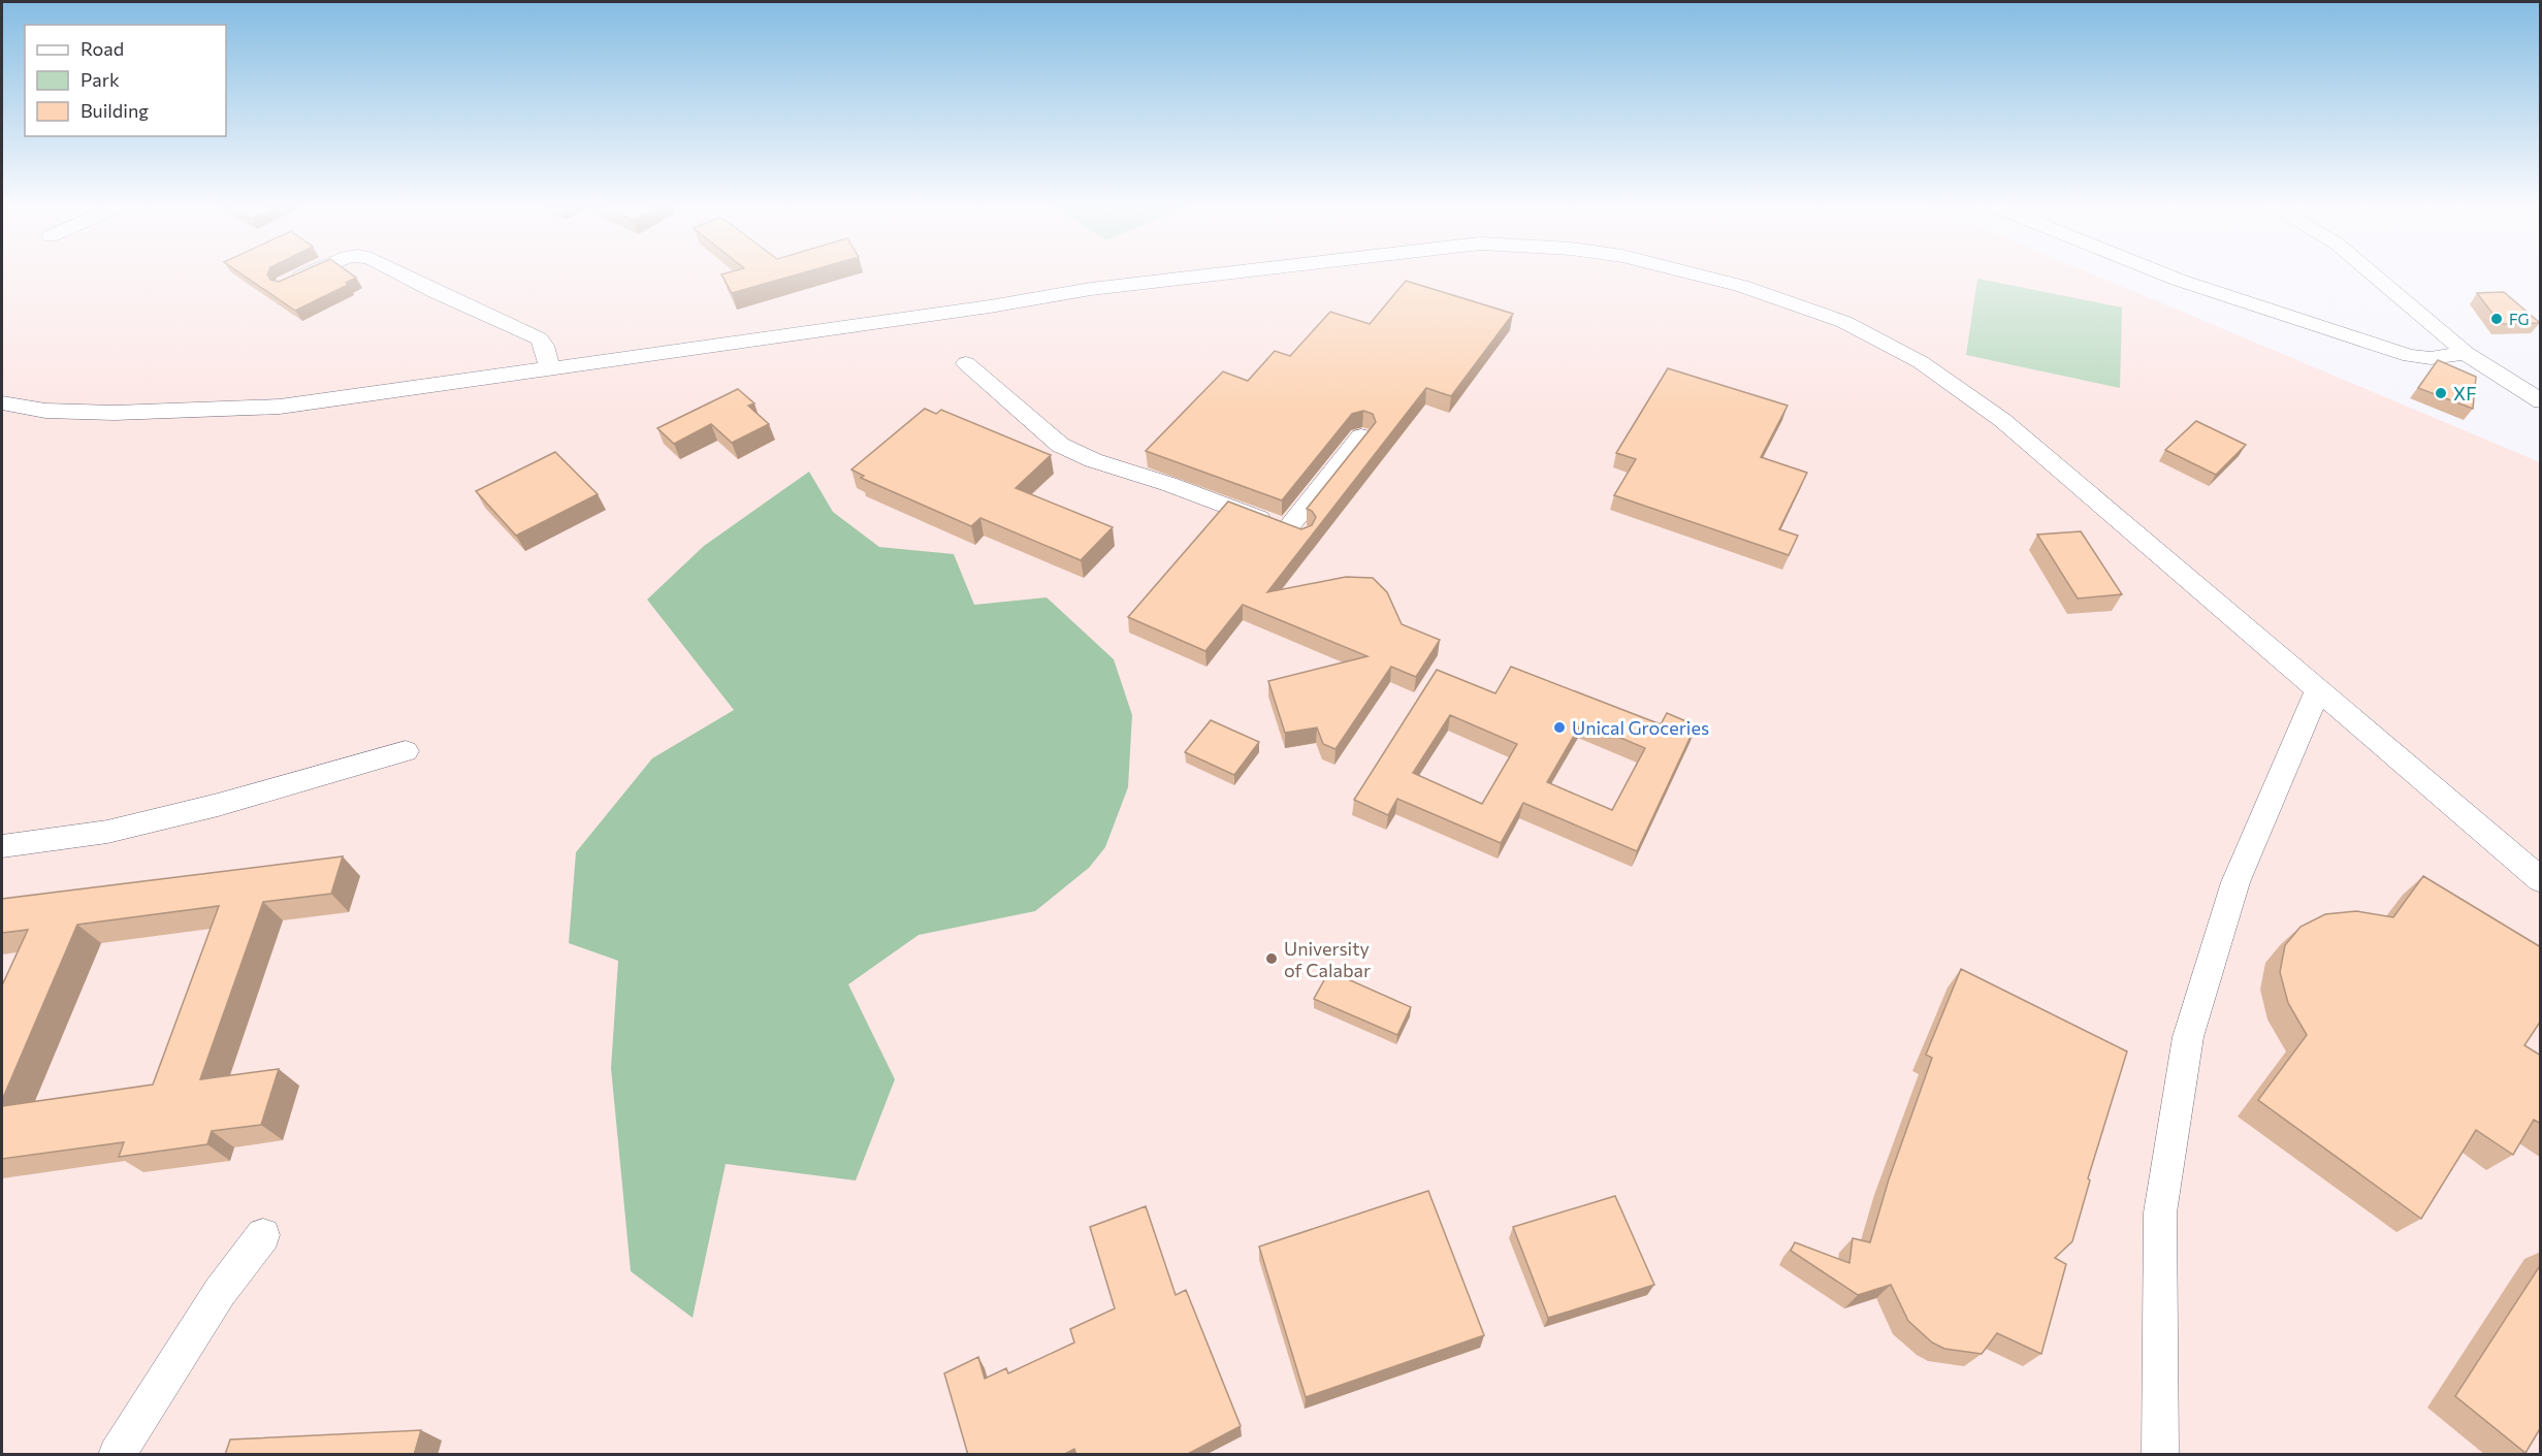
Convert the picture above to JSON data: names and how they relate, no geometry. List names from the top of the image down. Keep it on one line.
{"places":["FG","XF","Unical Groceries","University of Calabar"],"legend":["Road","Park","Building"]}
